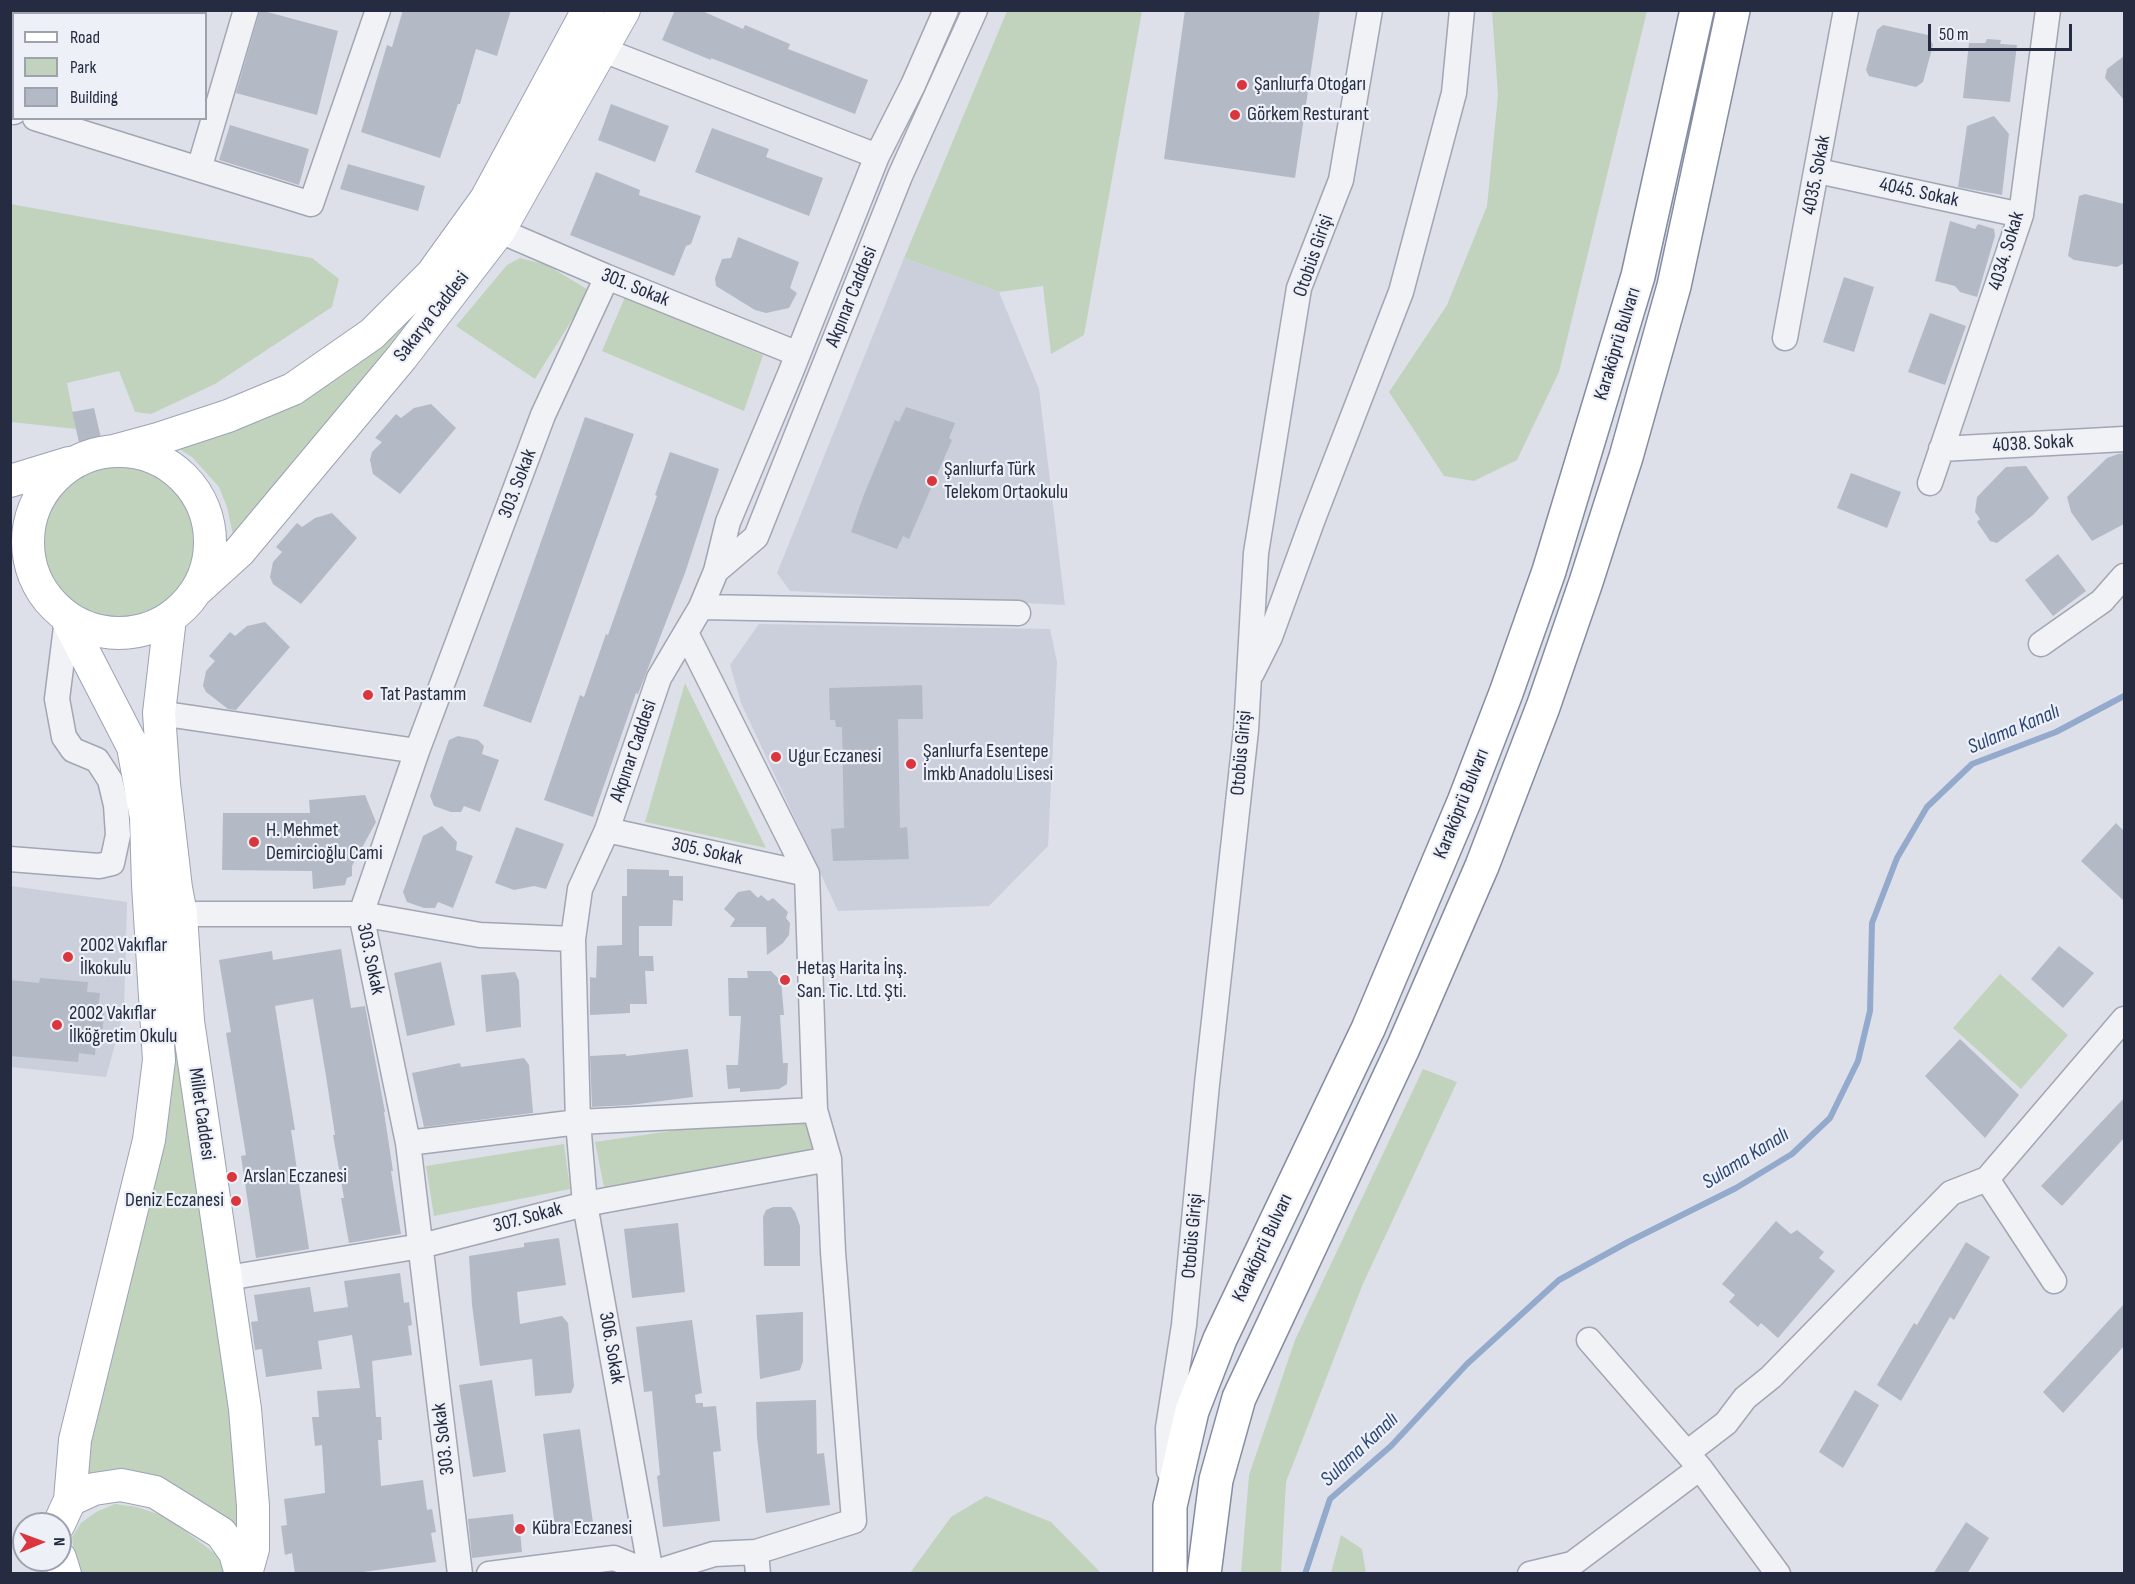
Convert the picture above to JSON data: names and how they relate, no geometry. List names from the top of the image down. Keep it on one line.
{"streets":{"highway":["Karaköprü Bulvarı"],"main road":["Sakarya Caddesi","Millet Caddesi"],"street":["4035. Sokak","4045. Sokak","4034. Sokak","Otobüs Girişi","301. Sokak","Akpınar Caddesi","4038. Sokak","303. Sokak","305. Sokak","307. Sokak","306. Sokak"]},"crossings":[["4035. Sokak","4045. Sokak"],["4045. Sokak","4034. Sokak"],["4034. Sokak","4038. Sokak"],["Otobüs Girişi","Karaköprü Bulvarı"],["301. Sokak","Akpınar Caddesi"],["301. Sokak","Sakarya Caddesi"],["301. Sokak","303. Sokak"],["Akpınar Caddesi","305. Sokak"],["Akpınar Caddesi","306. Sokak"],["Sakarya Caddesi","Millet Caddesi"],["303. Sokak","307. Sokak"],["Millet Caddesi","307. Sokak"],["307. Sokak","306. Sokak"]],"water":["Sulama Kanalı"],"places":["Şanlıurfa Otogarı","Görkem Resturant","Şanlıurfa Türk Telekom Ortaokulu","Tat Pastamm","Ugur Eczanesi","Şanlıurfa Esentepe İmkb Anadolu Lisesi","H. Mehmet Demircioğlu Cami","2002 Vakıflar İlkokulu","Hetaş Harita İnş. San. Tic. Ltd. Şti.","2002 Vakıflar İlköğretim Okulu","Arslan Eczanesi","Deniz Eczanesi","Kübra Eczanesi"],"legend":["Road","Park","Building"],"scale_bar":"50 m","north":"right"}
